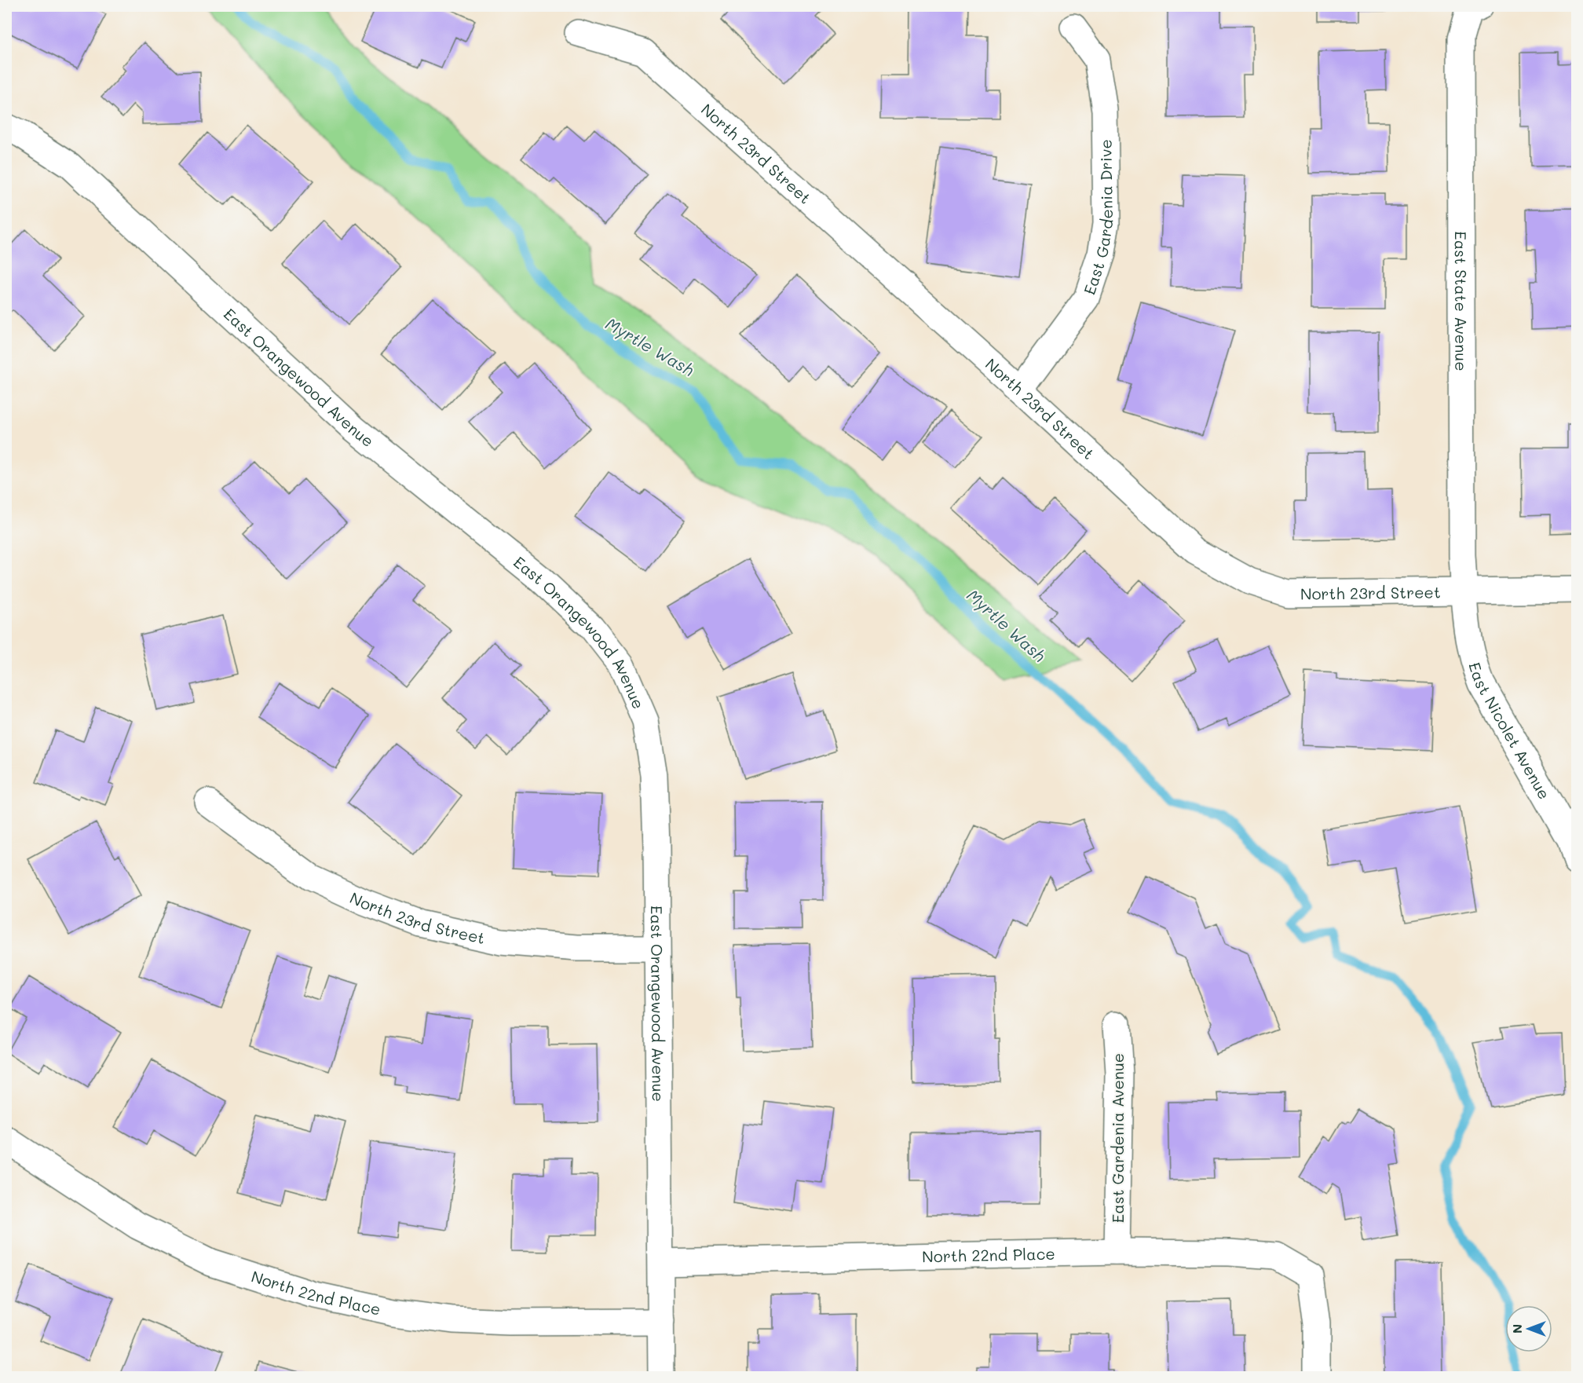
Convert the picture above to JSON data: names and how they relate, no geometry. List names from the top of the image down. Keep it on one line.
{"streets":{"street":["North 23rd Street","East Gardenia Drive","East State Avenue","East Orangewood Avenue","East Nicolet Avenue","East Gardenia Avenue","North 22nd Place"]},"crossings":[["North 23rd Street","East Gardenia Drive"],["North 23rd Street","East State Avenue"],["North 23rd Street","East Orangewood Avenue"],["North 23rd Street","East Nicolet Avenue"],["East State Avenue","East Nicolet Avenue"],["East Orangewood Avenue","North 22nd Place"],["East Gardenia Avenue","North 22nd Place"]],"water":["Myrtle Wash"],"north":"left"}
